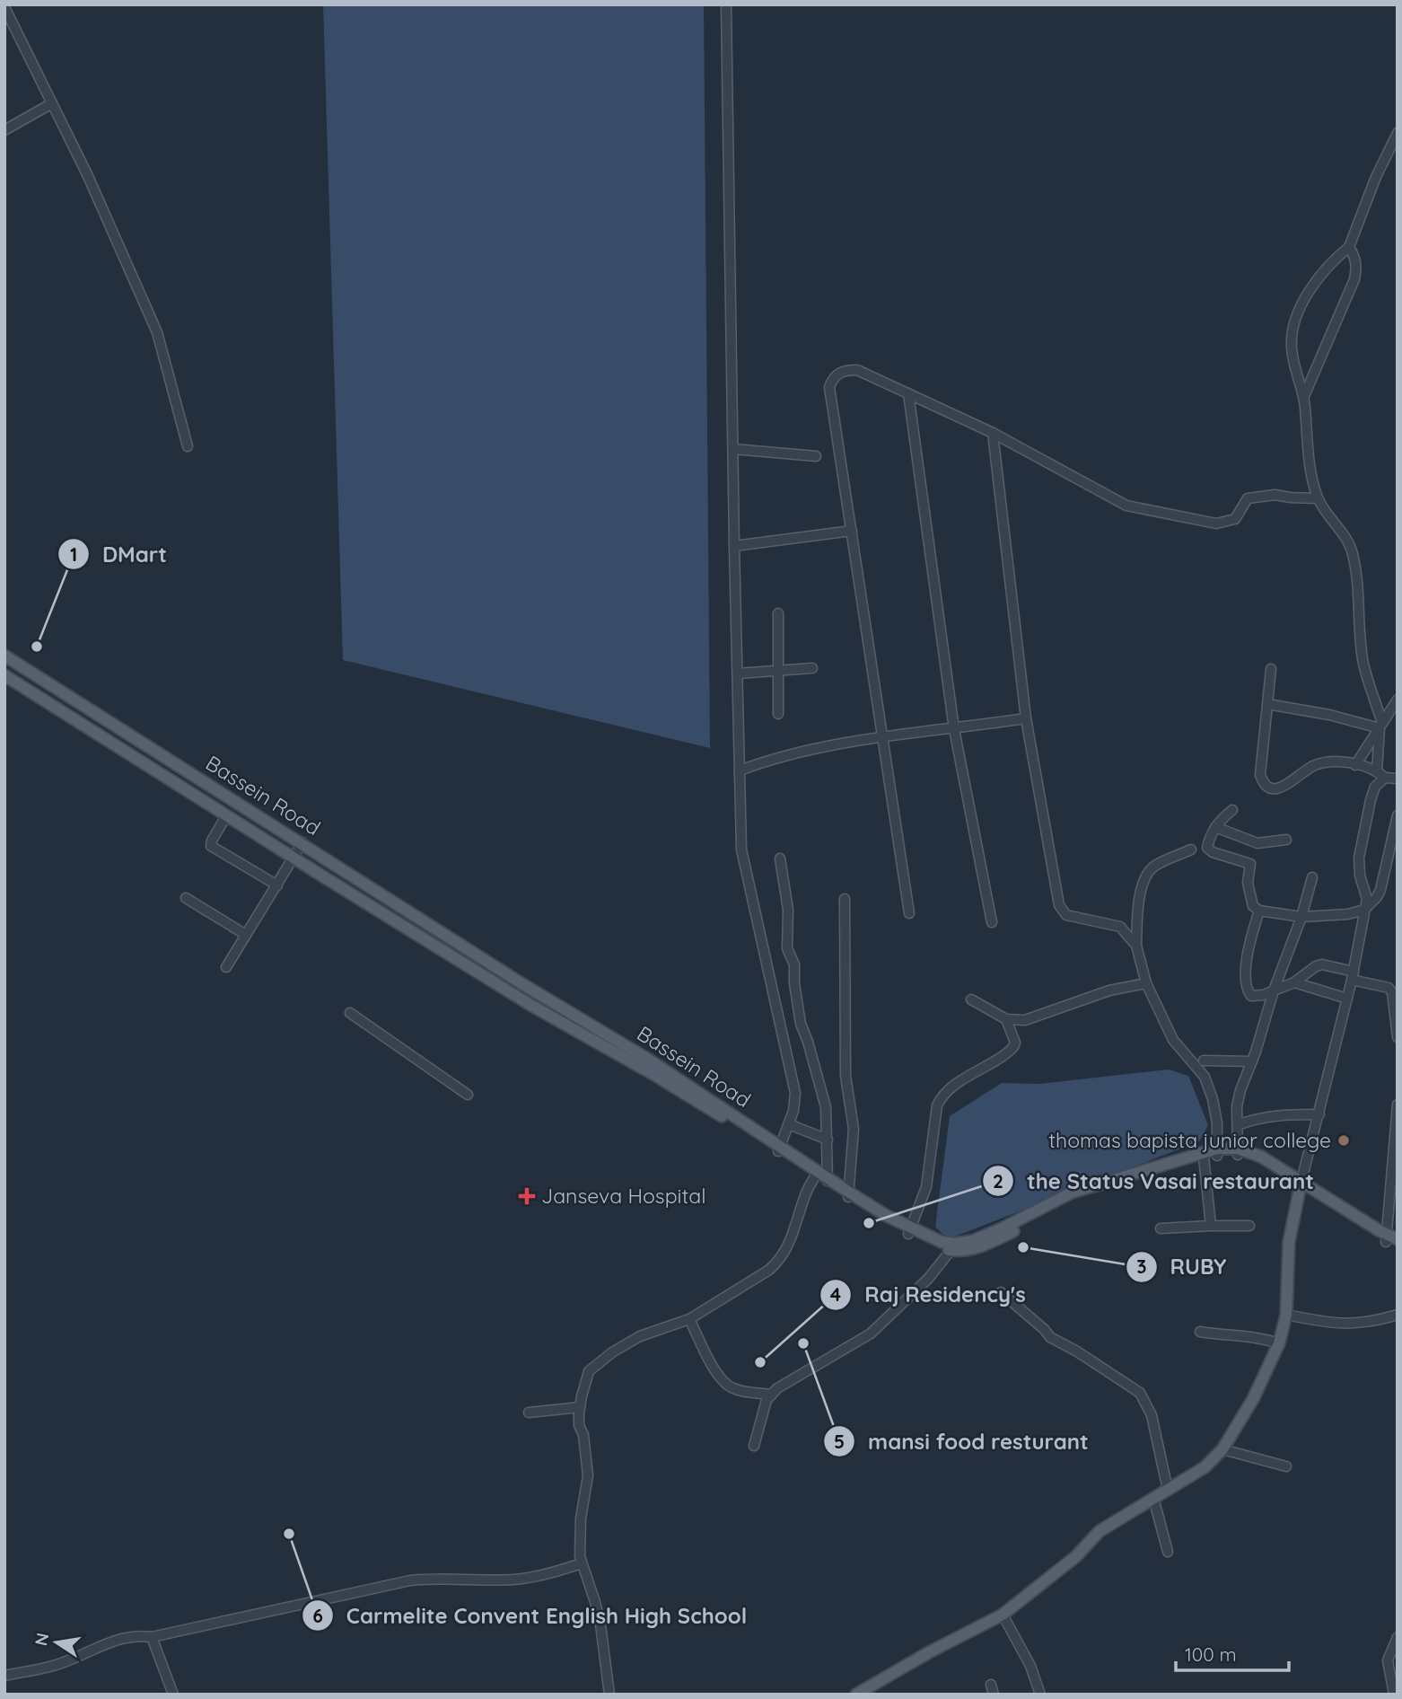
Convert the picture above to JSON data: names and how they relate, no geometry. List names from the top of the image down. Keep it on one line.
{"streets":{"main road":["Bassein Road"]},"places":{"other":["DMart","thomas bapista junior college","the Status Vasai restaurant","RUBY","mansi food resturant","Raj Residency's","Carmelite Convent English High School"],"health":["Janseva Hospital"]},"scale_bar":"100 m","north":"left"}
